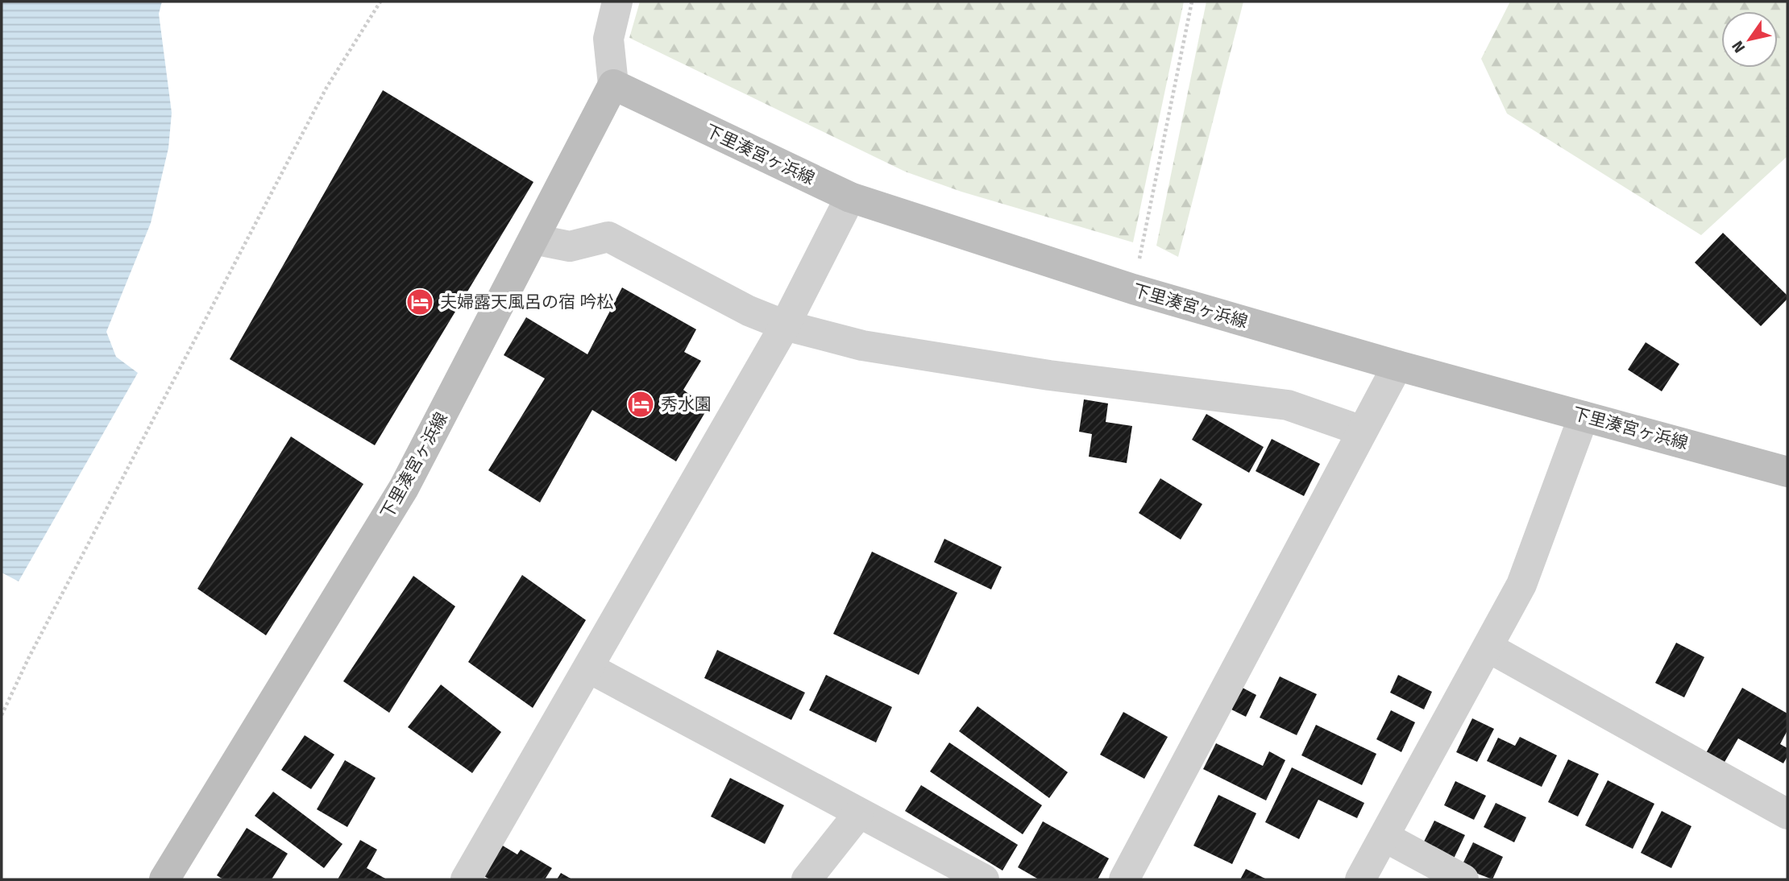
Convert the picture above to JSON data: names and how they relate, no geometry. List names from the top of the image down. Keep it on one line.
{"streets":{"main road":["下里湊宮ヶ浜線"]},"places":{"hotel":["夫婦露天風呂の宿 吟松","秀水園"]},"north":"bottom left"}
